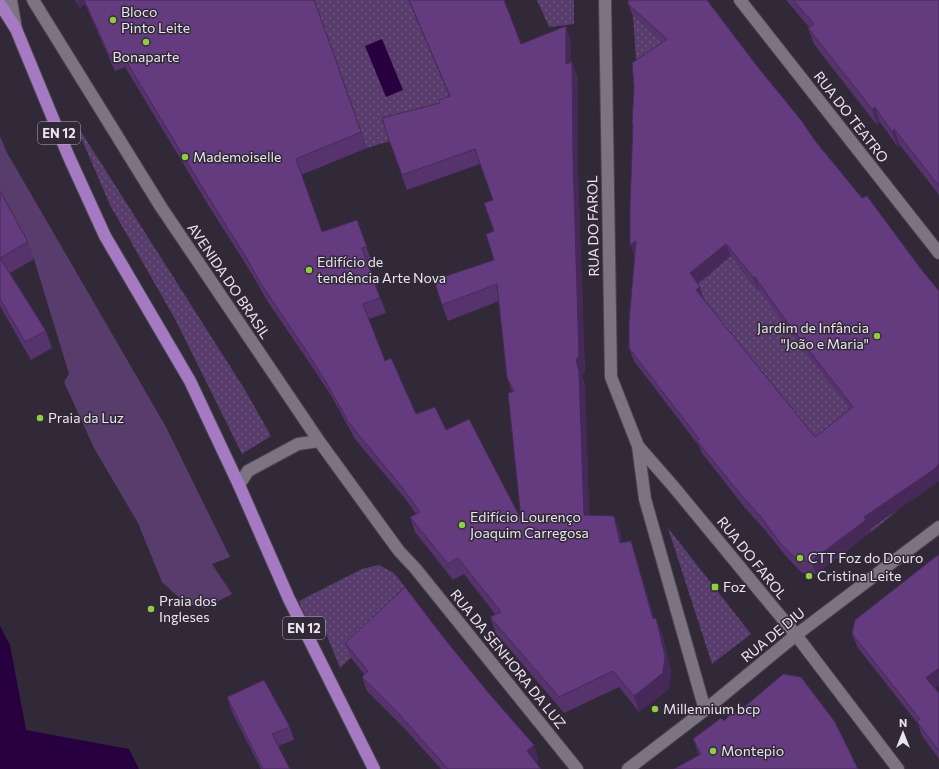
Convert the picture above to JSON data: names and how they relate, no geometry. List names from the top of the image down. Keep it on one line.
{"streets":{"main road":["RUA DO TEATRO","EN 12","RUA DO FAROL","AVENIDA DO BRASIL","RUA DE DIU","RUA DA SENHORA DA LUZ"]},"crossings":[["RUA DO FAROL","RUA DE DIU"],["AVENIDA DO BRASIL","RUA DA SENHORA DA LUZ"]],"places":{"other":["Bloco Pinto Leite","Bonaparte","Mademoiselle","Edifício de tendência Arte Nova","Jardim de Infância \"João e Maria\"","Praia da Luz","Edifício Lourenço Joaquim Carregosa","CTT Foz do Douro","Cristina Leite","Praia dos Ingleses","Millennium bcp","Montepio"],"transit":["Foz"]},"north":"top"}
